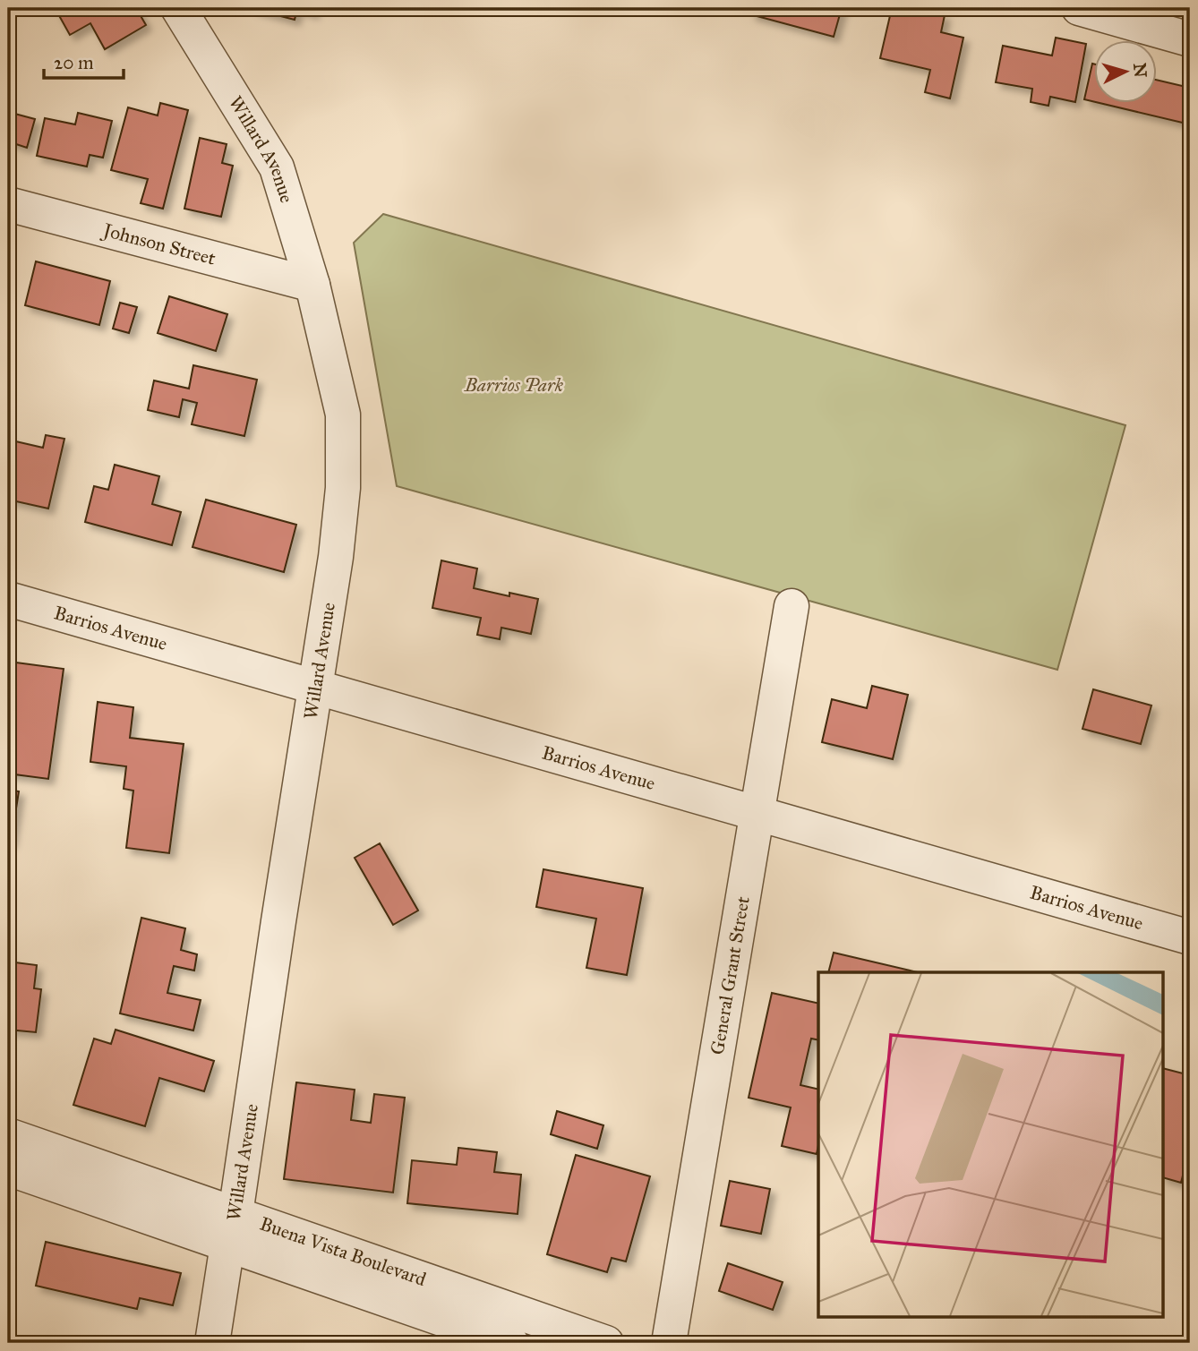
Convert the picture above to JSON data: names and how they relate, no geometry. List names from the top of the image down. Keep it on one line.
{"streets":{"street":["Willard Avenue","Johnson Street","Barrios Avenue","General Grant Street","Buena Vista Boulevard"]},"crossings":[["Willard Avenue","Johnson Street"],["Willard Avenue","Barrios Avenue"],["Willard Avenue","Buena Vista Boulevard"],["Barrios Avenue","General Grant Street"]],"parks":["Barrios Park"],"scale_bar":"20 m","north":"right"}
